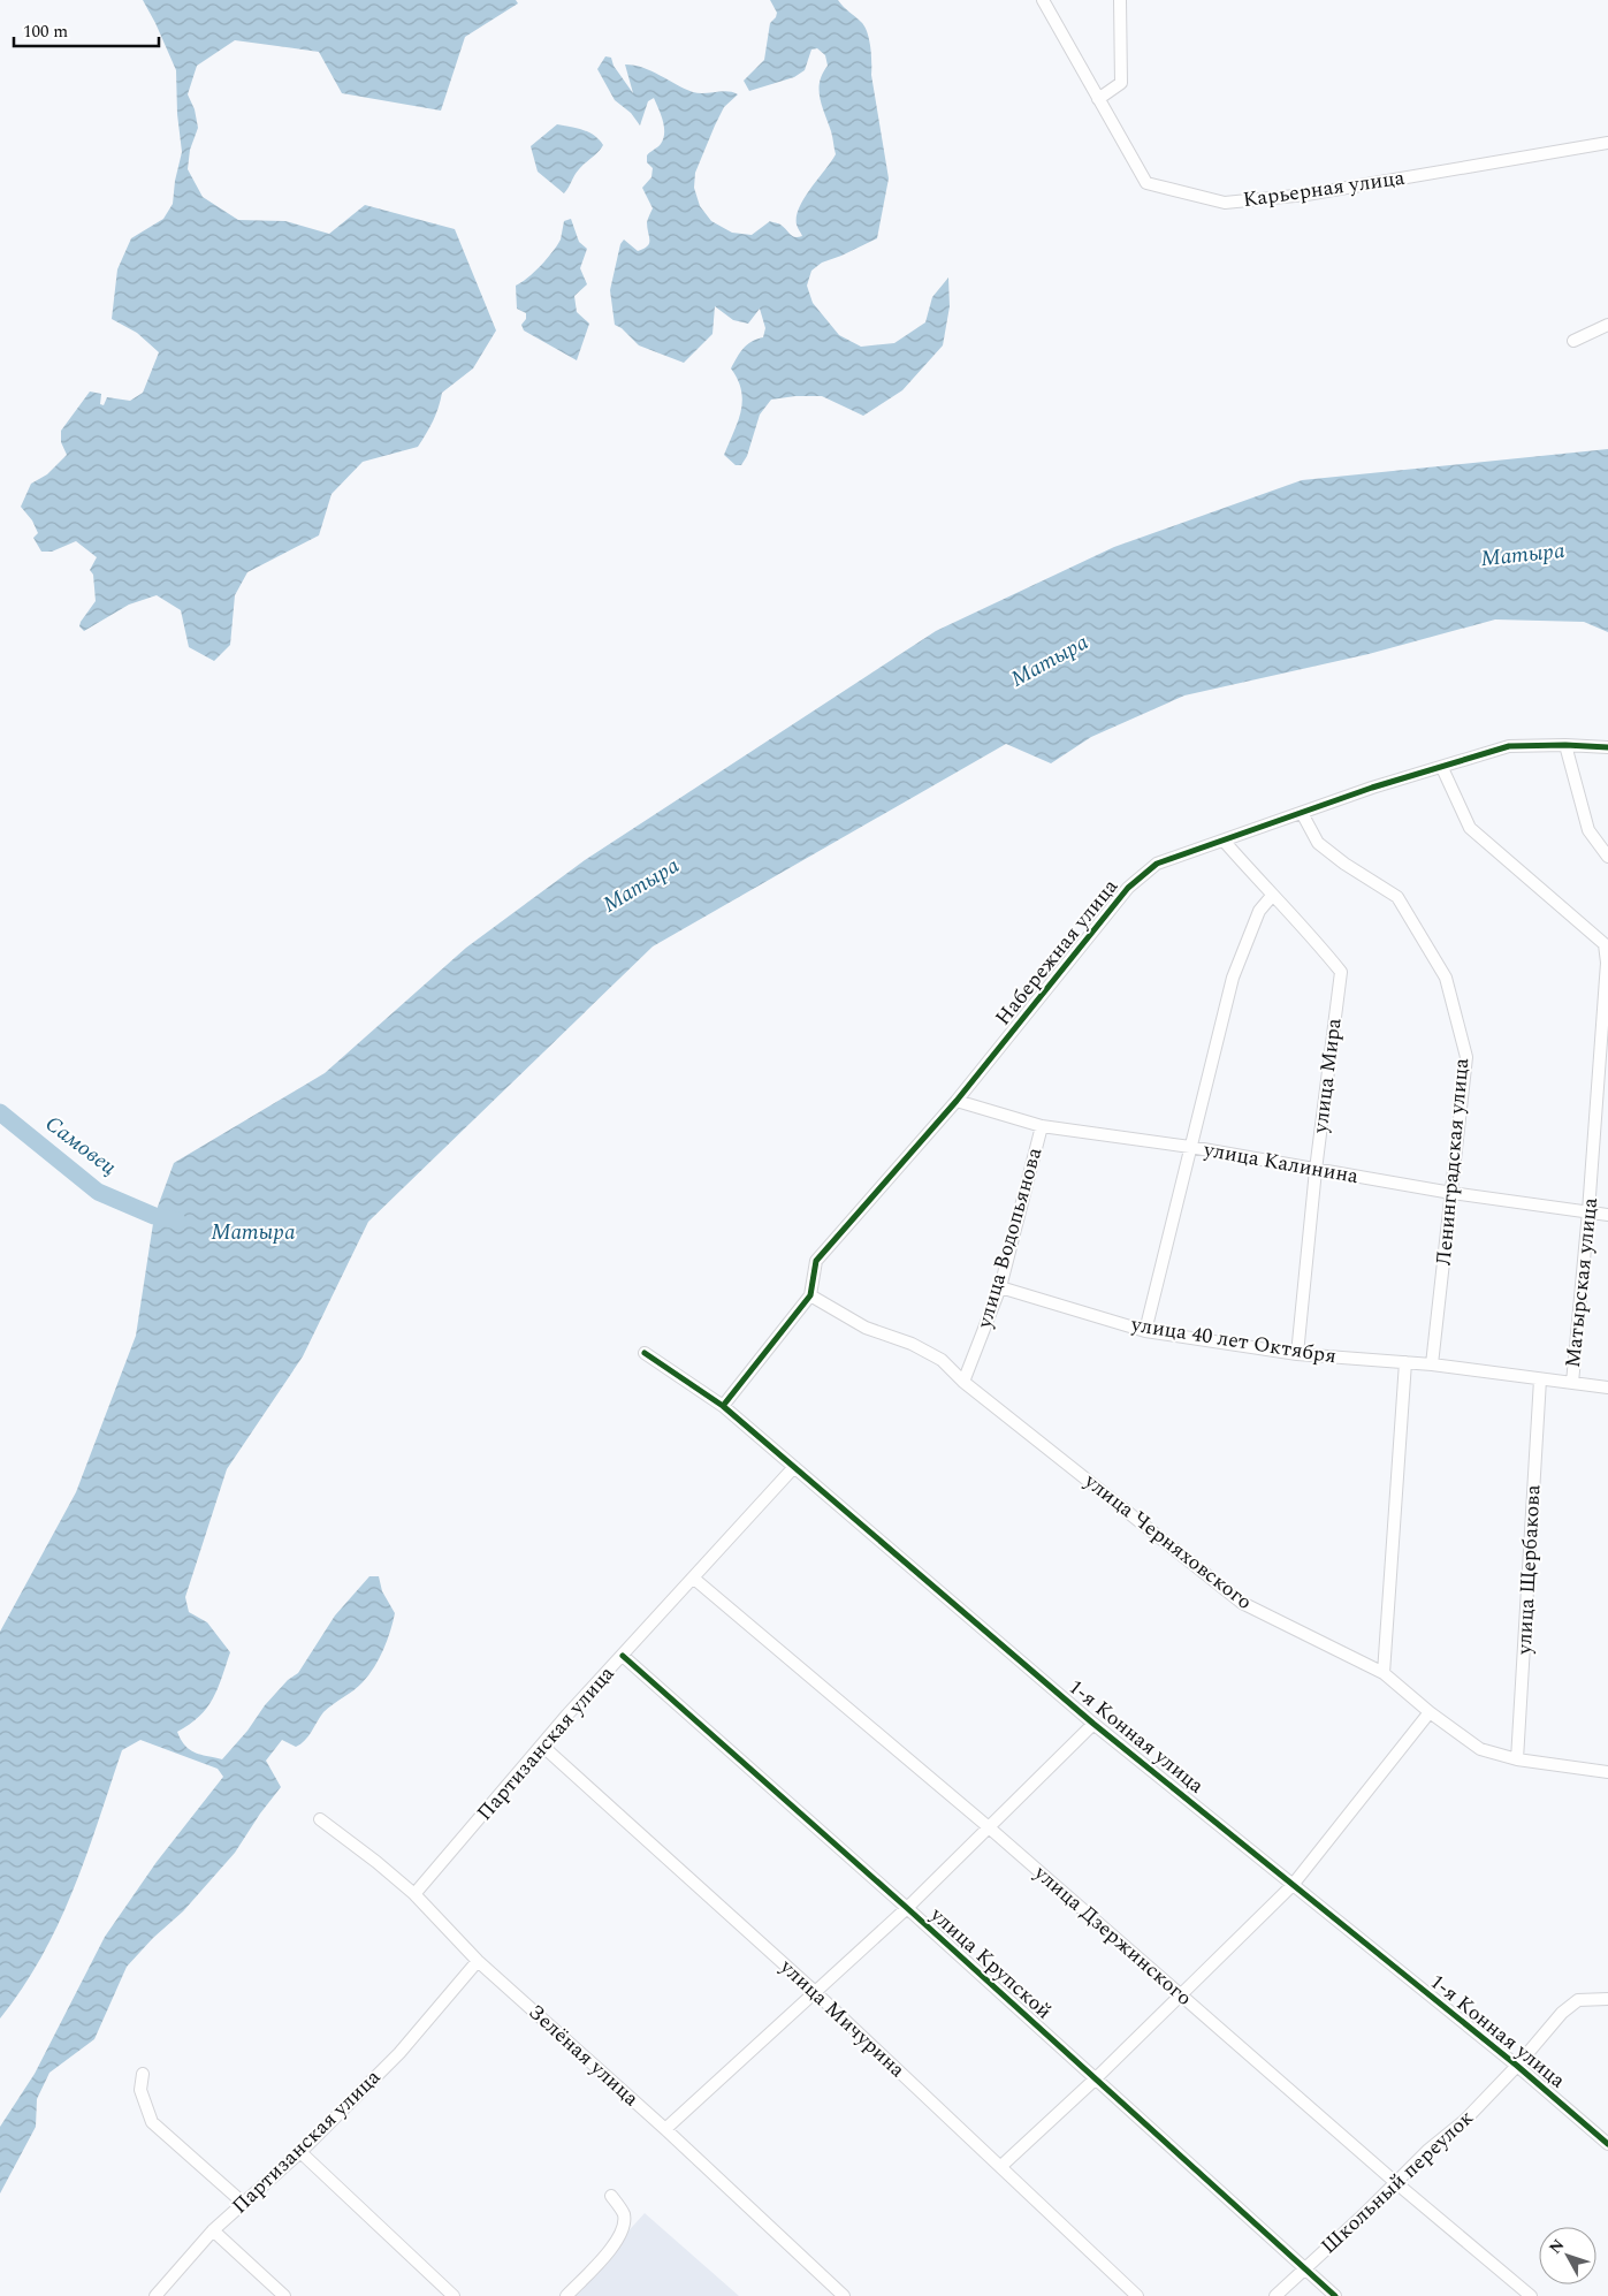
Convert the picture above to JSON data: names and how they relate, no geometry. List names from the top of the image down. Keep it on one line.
{"streets":{"street":["Карьерная улица","Набережная улица","улица Мира","Ленинградская улица","улица Калинина","улица Водопьянова","Матырская улица","улица 40 лет Октября","улица Черняховского","улица Щербакова","1-я Конная улица","Партизанская улица","улица Дзержинского","улица Крупской","улица Мичурина","Зелёная улица","Школьный переулок"]},"crossings":[["Набережная улица","улица Мира"],["Набережная улица","Ленинградская улица"],["Набережная улица","улица Калинина"],["Набережная улица","Матырская улица"],["Набережная улица","улица Черняховского"],["Набережная улица","1-я Конная улица"],["улица Мира","улица Калинина"],["улица Мира","улица 40 лет Октября"],["Ленинградская улица","улица Калинина"],["Ленинградская улица","улица 40 лет Октября"],["улица Калинина","улица Водопьянова"],["улица Калинина","Матырская улица"],["улица Водопьянова","улица 40 лет Октября"],["улица Водопьянова","улица Черняховского"],["Матырская улица","улица 40 лет Октября"],["улица 40 лет Октября","улица Щербакова"],["улица Черняховского","улица Щербакова"],["1-я Конная улица","Партизанская улица"],["1-я Конная улица","Школьный переулок"],["Партизанская улица","улица Дзержинского"],["Партизанская улица","улица Крупской"],["Партизанская улица","улица Мичурина"],["Партизанская улица","Зелёная улица"],["улица Дзержинского","Школьный переулок"],["улица Крупской","Школьный переулок"]],"water":["Матыра","Самовец"],"scale_bar":"100 m","north":"top left"}
